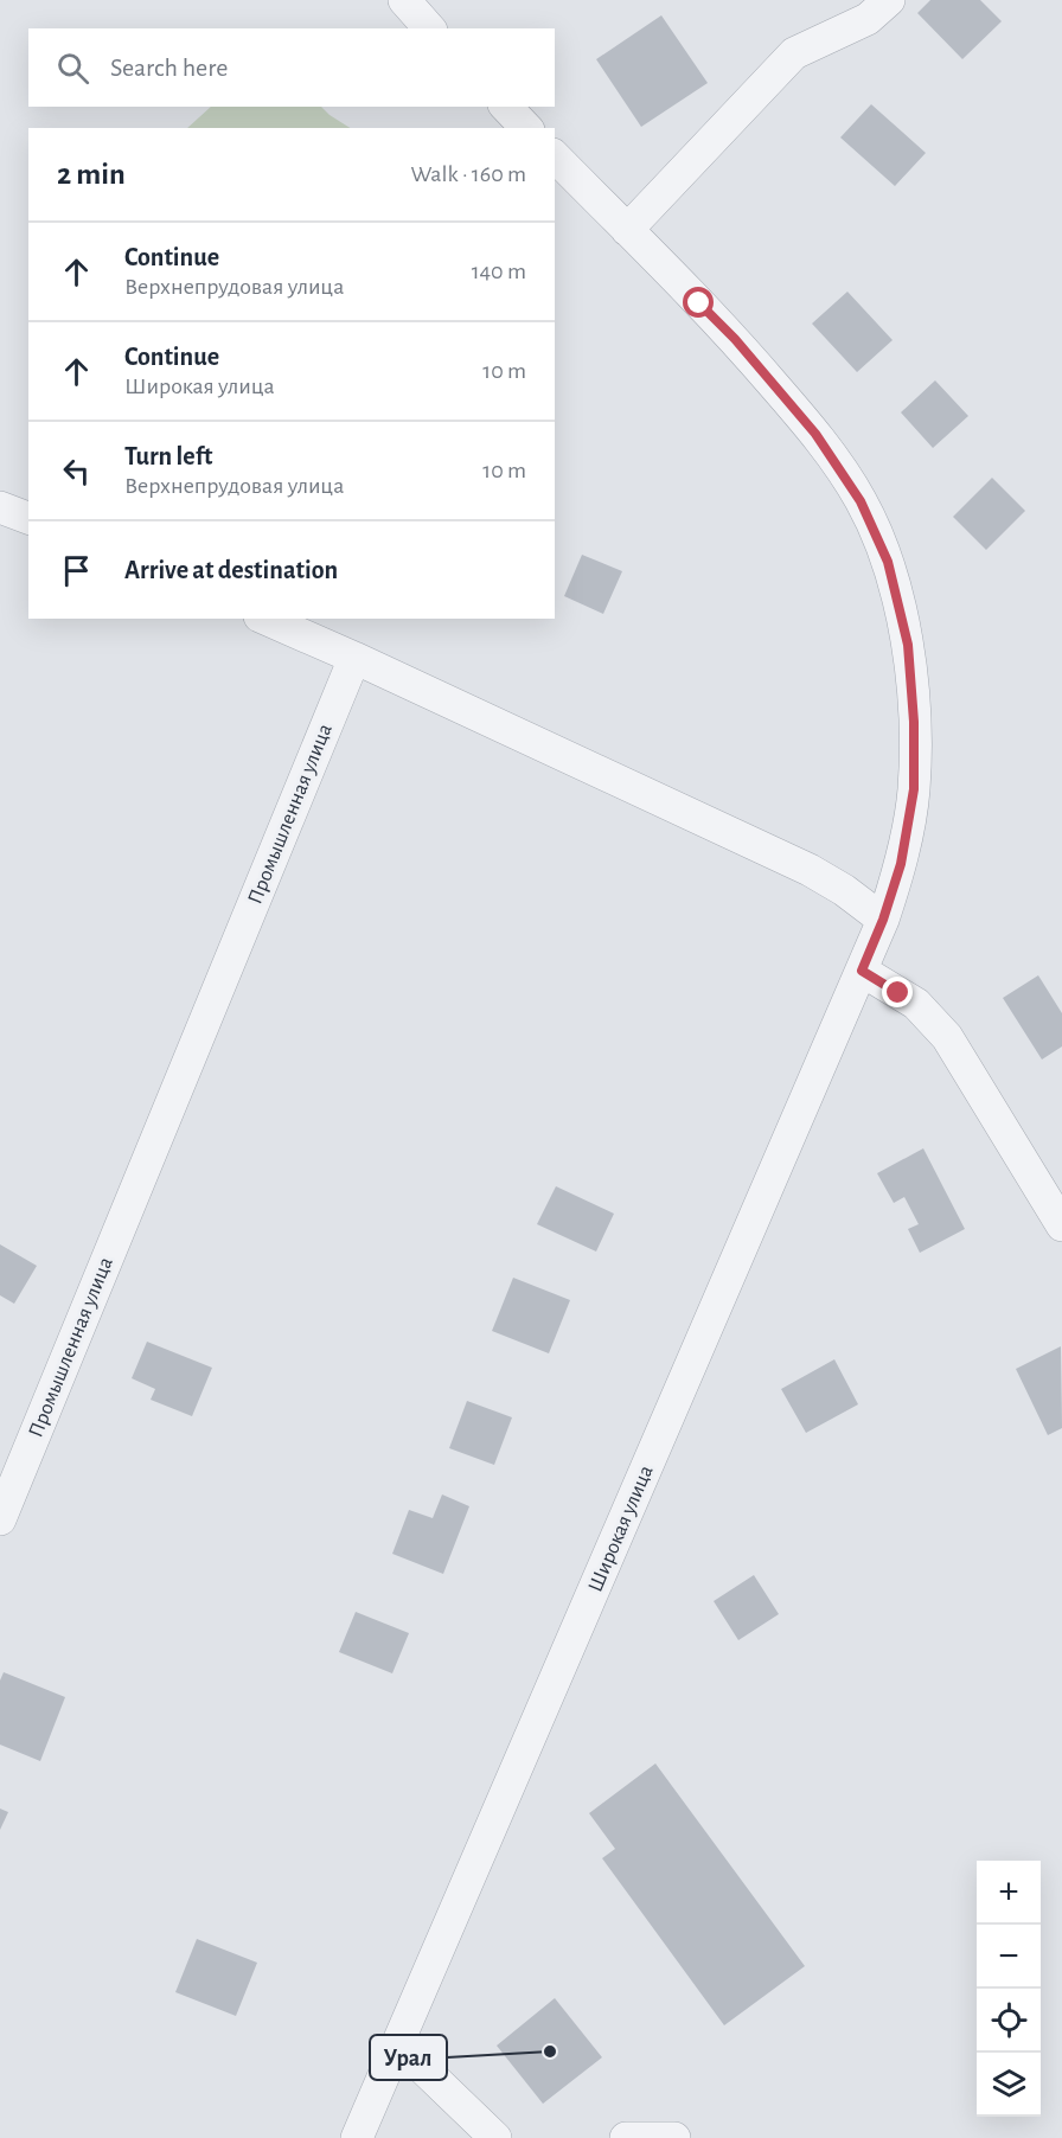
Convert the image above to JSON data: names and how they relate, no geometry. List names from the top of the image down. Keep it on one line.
{"streets":{"street":["Промышленная улица","Широкая улица"]},"places":["Урал"],"page":{"search":"Search here","heading":["2 min","Walk · 160 m"],"list":[["Continue","Верхнепрудовая улица","140 m"],["Continue","Широкая улица","10 m"],["Turn left","Верхнепрудовая улица","10 m"],"Arrive at destination"],"map_buttons":["+","−"]}}
